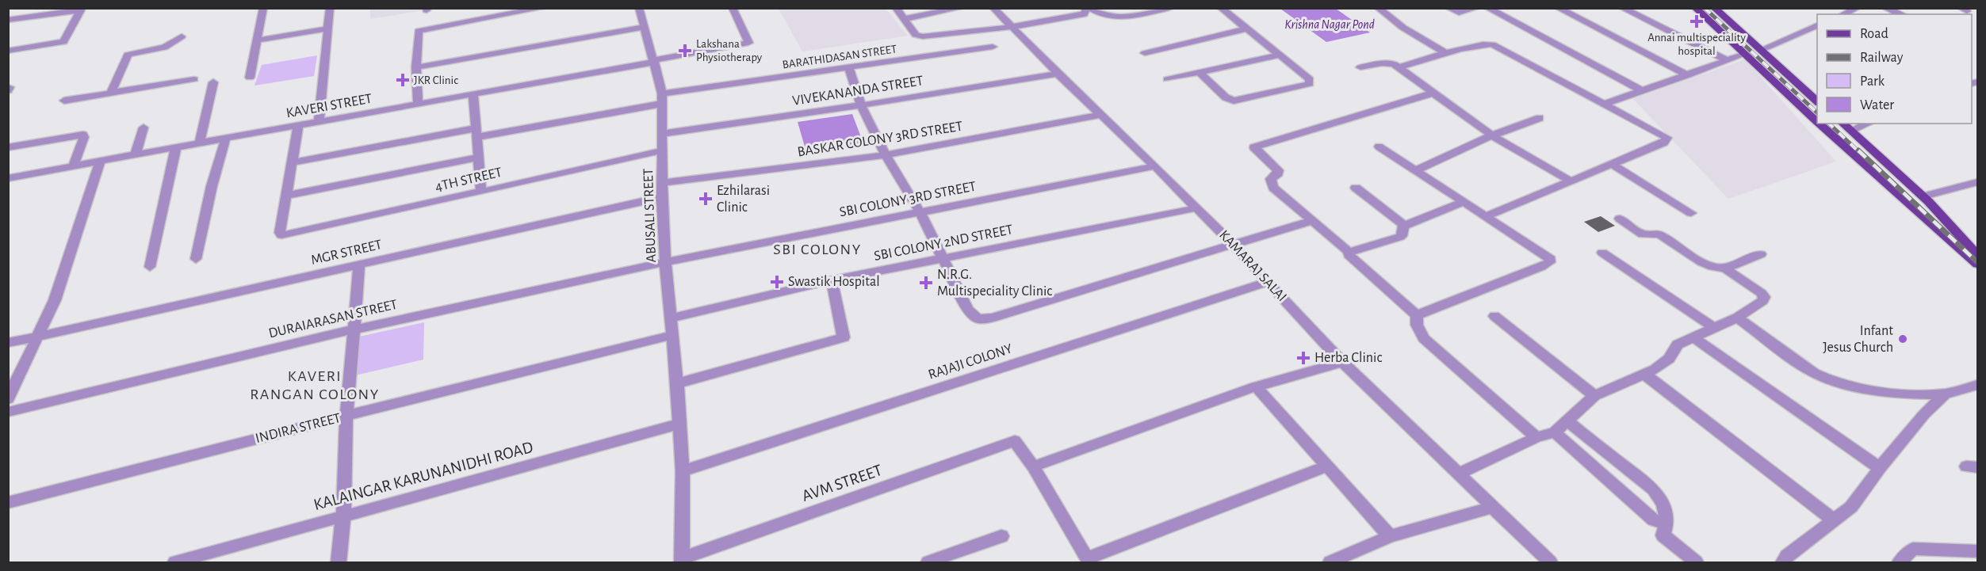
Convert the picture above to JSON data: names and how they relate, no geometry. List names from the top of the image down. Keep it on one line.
{"streets":{"street":["BARATHIDASAN STREET","VIVEKANANDA STREET","KAVERI STREET","BASKAR COLONY 3RD STREET","4TH STREET","SBI COLONY 3RD STREET","ABUSALI STREET","SBI COLONY 2ND STREET","MGR STREET","KAMARAJ SALAI","DURAIARASAN STREET","RAJAJI COLONY","INDIRA STREET","KALAINGAR KARUNANIDHI ROAD","AVM STREET"]},"crossings":[["BARATHIDASAN STREET","ABUSALI STREET"],["VIVEKANANDA STREET","ABUSALI STREET"],["VIVEKANANDA STREET","KAMARAJ SALAI"],["KAVERI STREET","ABUSALI STREET"],["BASKAR COLONY 3RD STREET","ABUSALI STREET"],["BASKAR COLONY 3RD STREET","KAMARAJ SALAI"],["4TH STREET","ABUSALI STREET"],["SBI COLONY 3RD STREET","ABUSALI STREET"],["SBI COLONY 3RD STREET","KAMARAJ SALAI"],["SBI COLONY 3RD STREET","DURAIARASAN STREET"],["ABUSALI STREET","SBI COLONY 2ND STREET"],["ABUSALI STREET","MGR STREET"],["ABUSALI STREET","DURAIARASAN STREET"],["ABUSALI STREET","RAJAJI COLONY"],["ABUSALI STREET","INDIRA STREET"],["ABUSALI STREET","KALAINGAR KARUNANIDHI ROAD"],["ABUSALI STREET","AVM STREET"],["SBI COLONY 2ND STREET","KAMARAJ SALAI"],["KAMARAJ SALAI","RAJAJI COLONY"]],"districts":["SBI COLONY","KAVERI RANGAN COLONY"],"water":["Krishna Nagar Pond"],"places":{"health":["Annai multispeciality hospital","Lakshana Physiotherapy","JKR Clinic","Ezhilarasi Clinic","Swastik Hospital","N.R.G. Multispeciality Clinic","Herba Clinic"],"other":["Infant Jesus Church"]},"legend":["Road","Railway","Park","Water"]}
